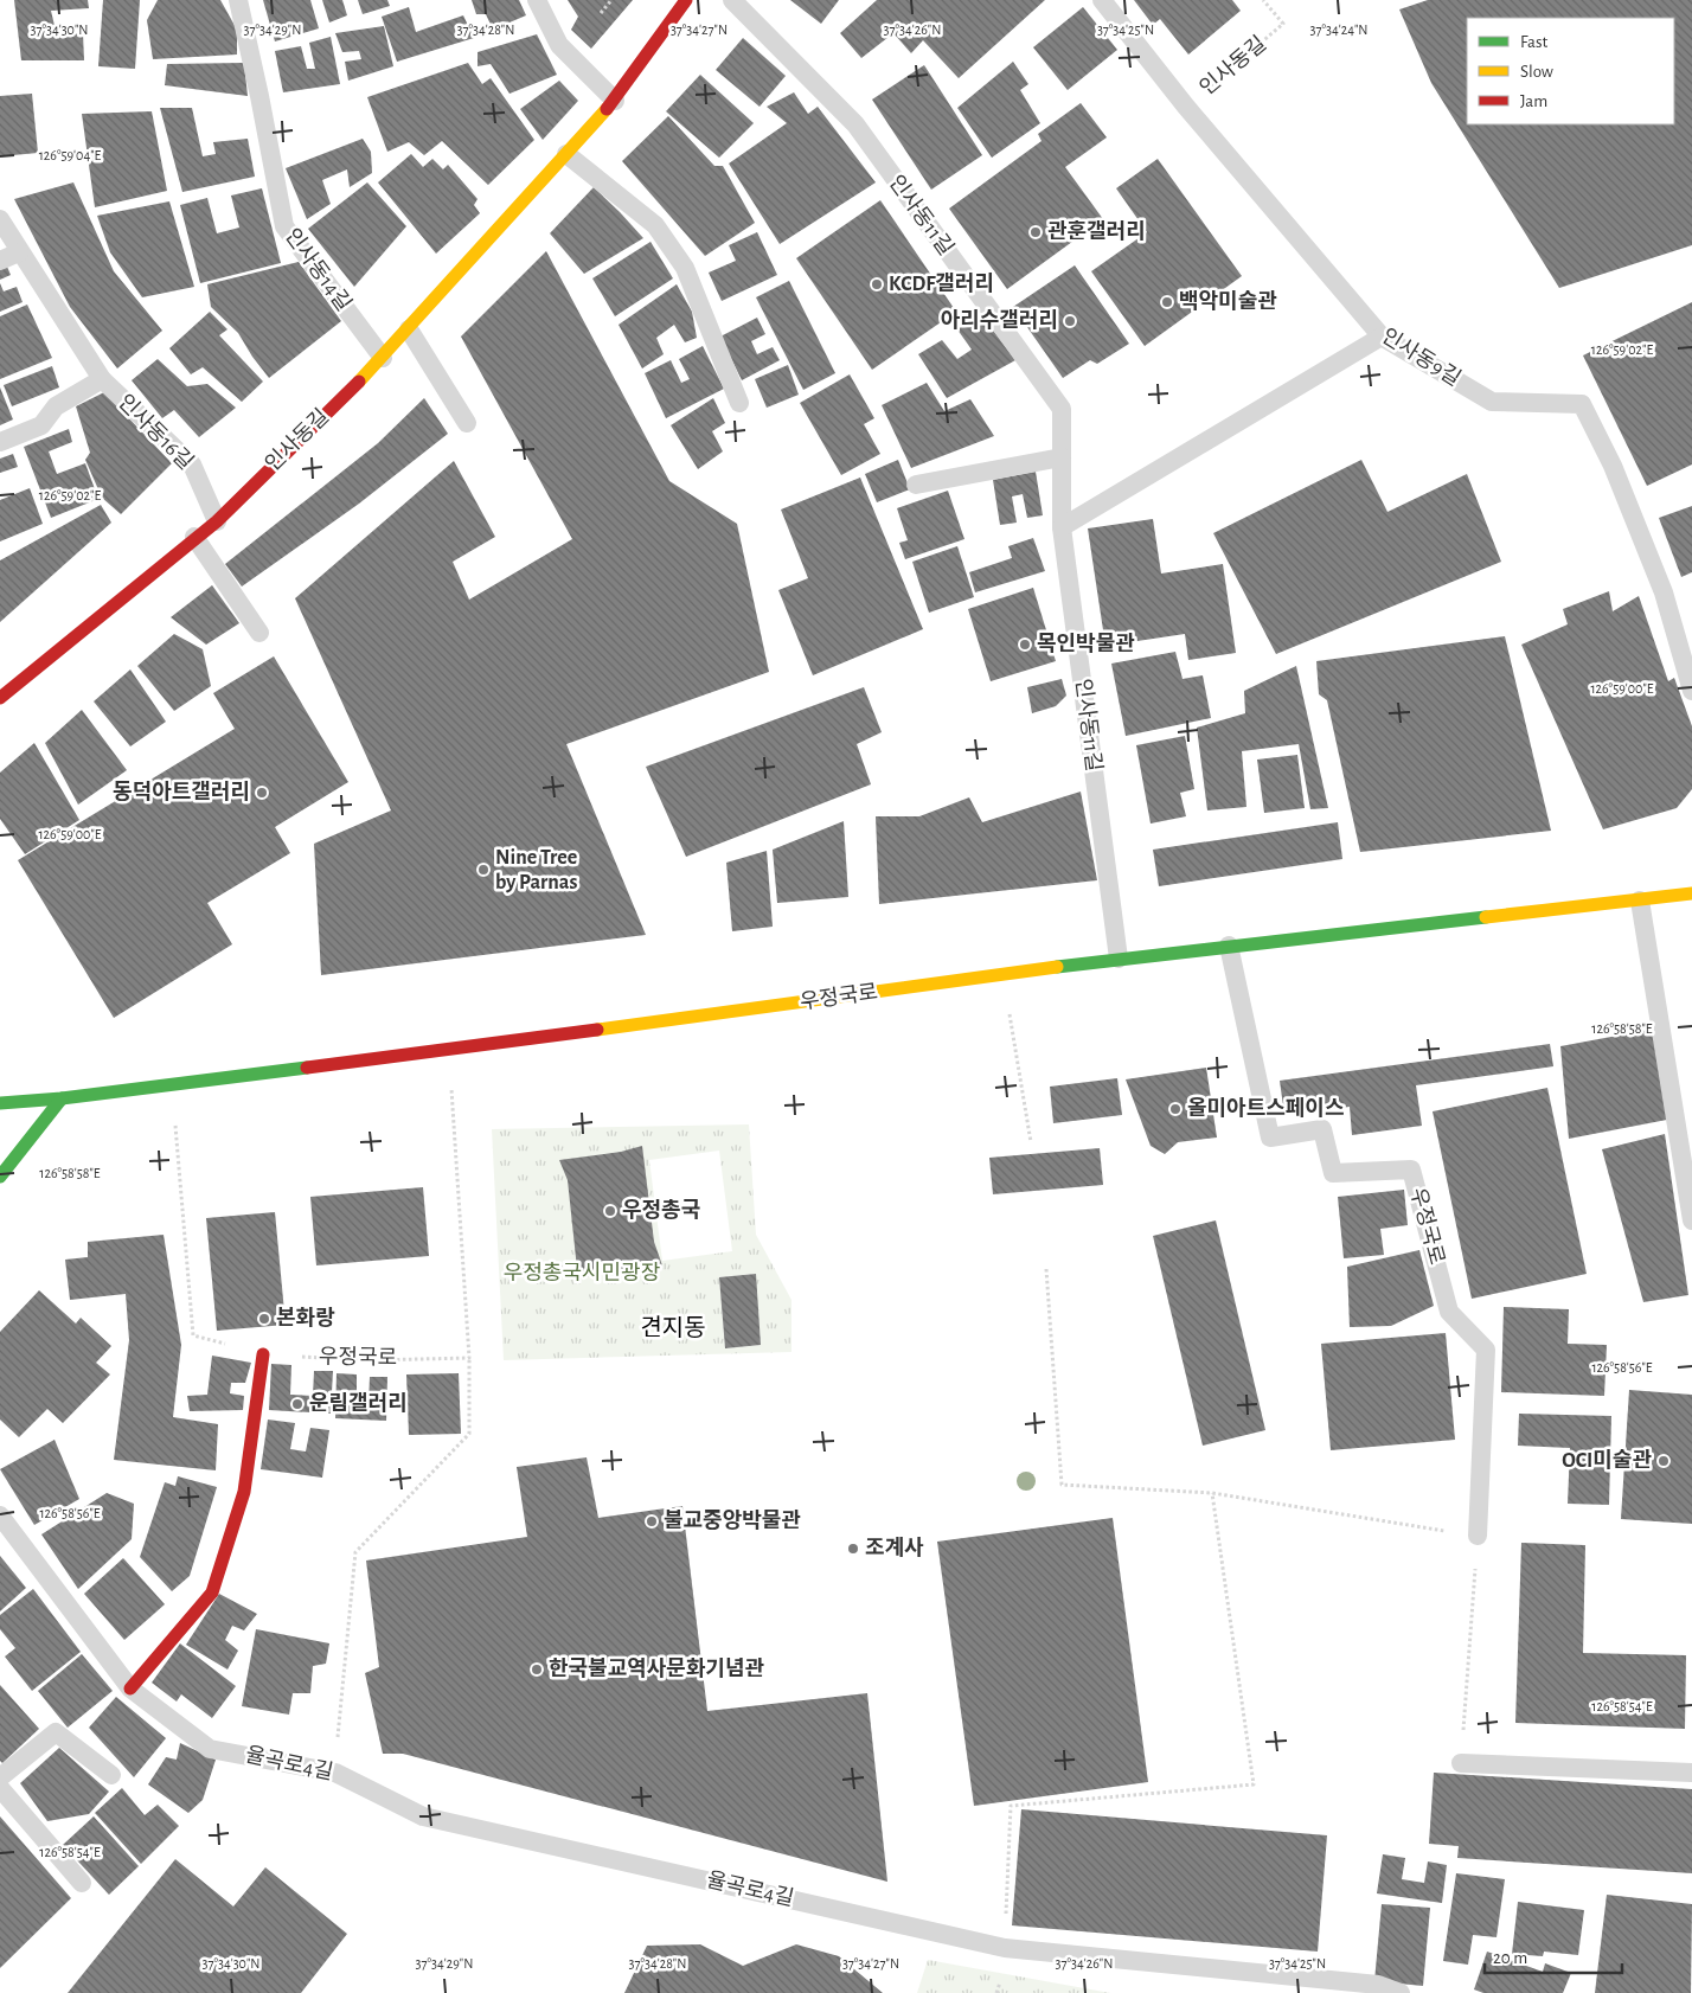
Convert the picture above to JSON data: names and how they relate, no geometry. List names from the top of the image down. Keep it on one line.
{"streets":{"main road":["인사동길","우정국로"],"lane":["인사동11길","인사동14길","인사동9길","인사동16길","율곡로4길"]},"crossings":[["인사동길","인사동14길"],["인사동길","인사동9길"],["인사동길","인사동16길"],["인사동11길","우정국로"]],"districts":["견지동"],"parks":["우정총국시민광장"],"places":["관훈갤러리","KCDF갤러리","백악미술관","아리수갤러리","목인박물관","동덕아트갤러리","Nine Tree by Parnas","올미아트스페이스","우정총국","본화랑","운림갤러리","OCI미술관","불교중앙박물관","조계사","한국불교역사문화기념관"],"legend":["Fast","Slow","Jam"],"scale_bar":"20 m","coordinates":["37°34'30\"N","37°34'29\"N","37°34'28\"N","37°34'27\"N","37°34'26\"N","37°34'25\"N","37°34'24\"N","126°59'04\"E","126°59'02\"E","126°59'00\"E","126°58'58\"E","126°58'56\"E","126°58'54\"E"]}
